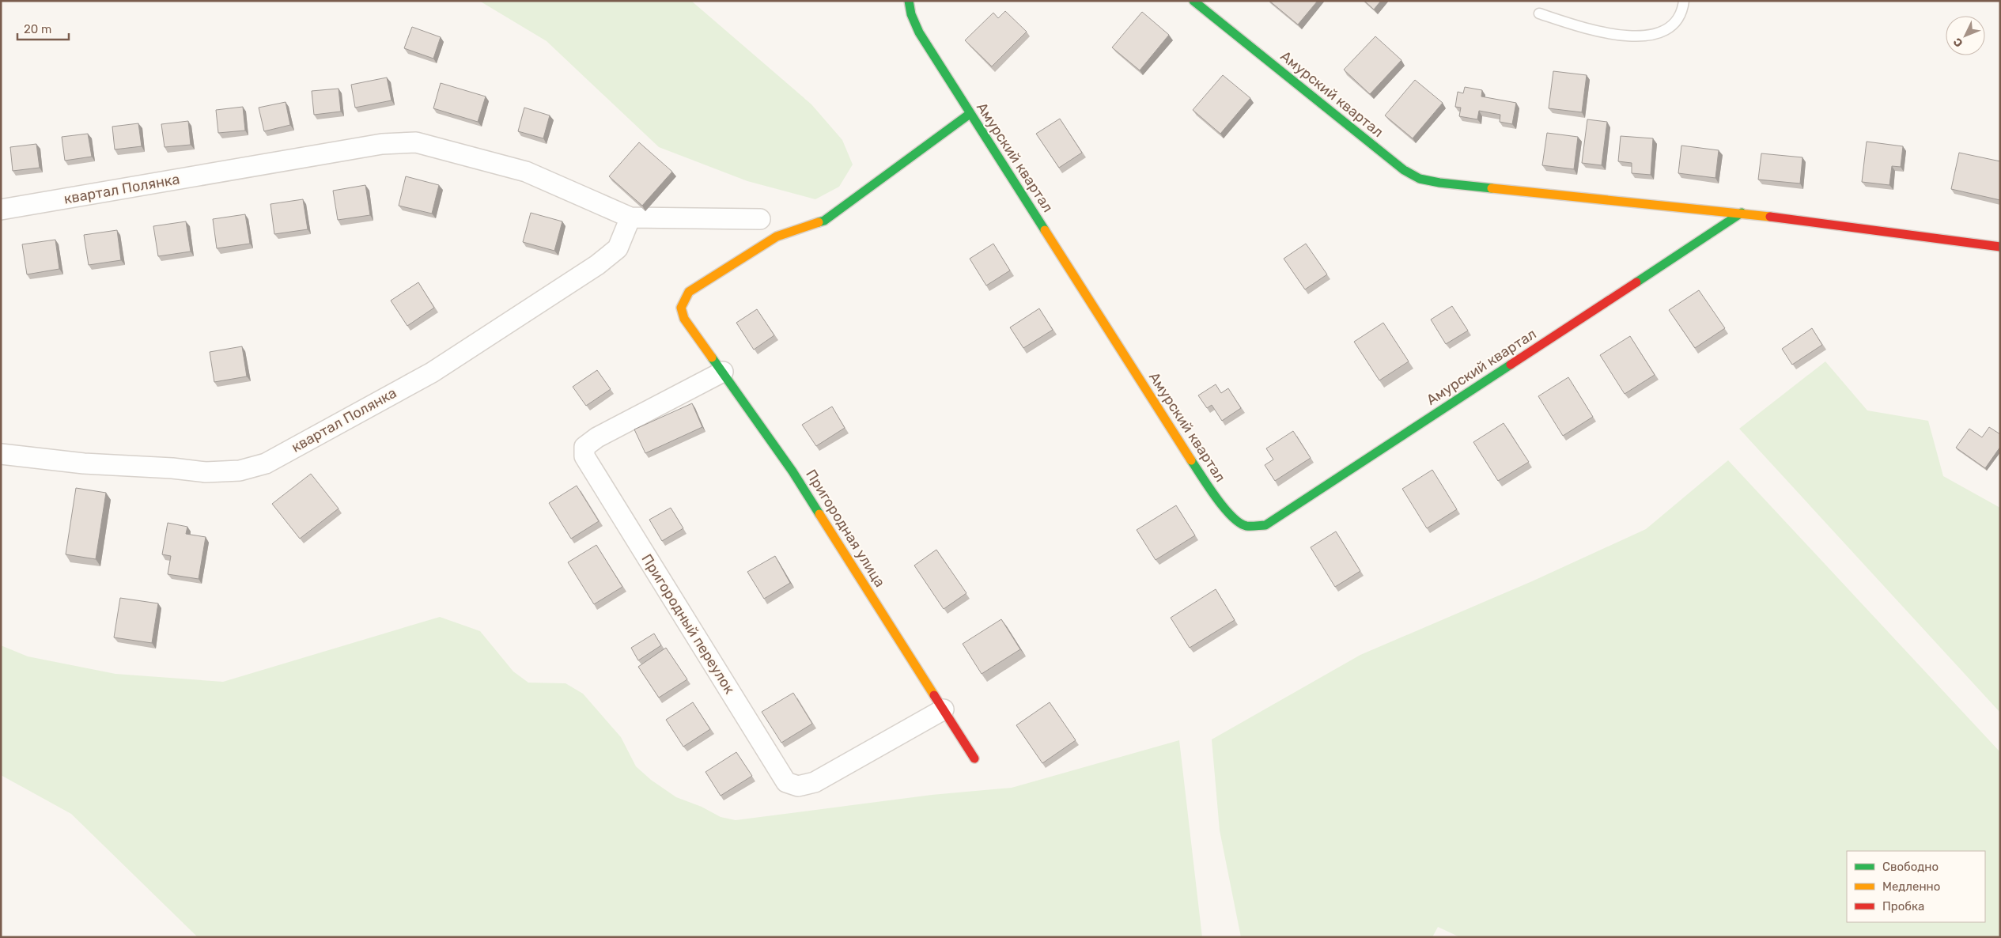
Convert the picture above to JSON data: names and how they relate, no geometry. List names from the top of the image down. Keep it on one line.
{"streets":{"street":["Амурский квартал","квартал Полянка","Пригородная улица","Пригородный переулок"]},"crossings":[["Амурский квартал","Пригородная улица"],["Пригородная улица","Пригородный переулок"]],"legend":["Свободно","Медленно","Пробка"],"scale_bar":"20 m","north":"bottom left"}
